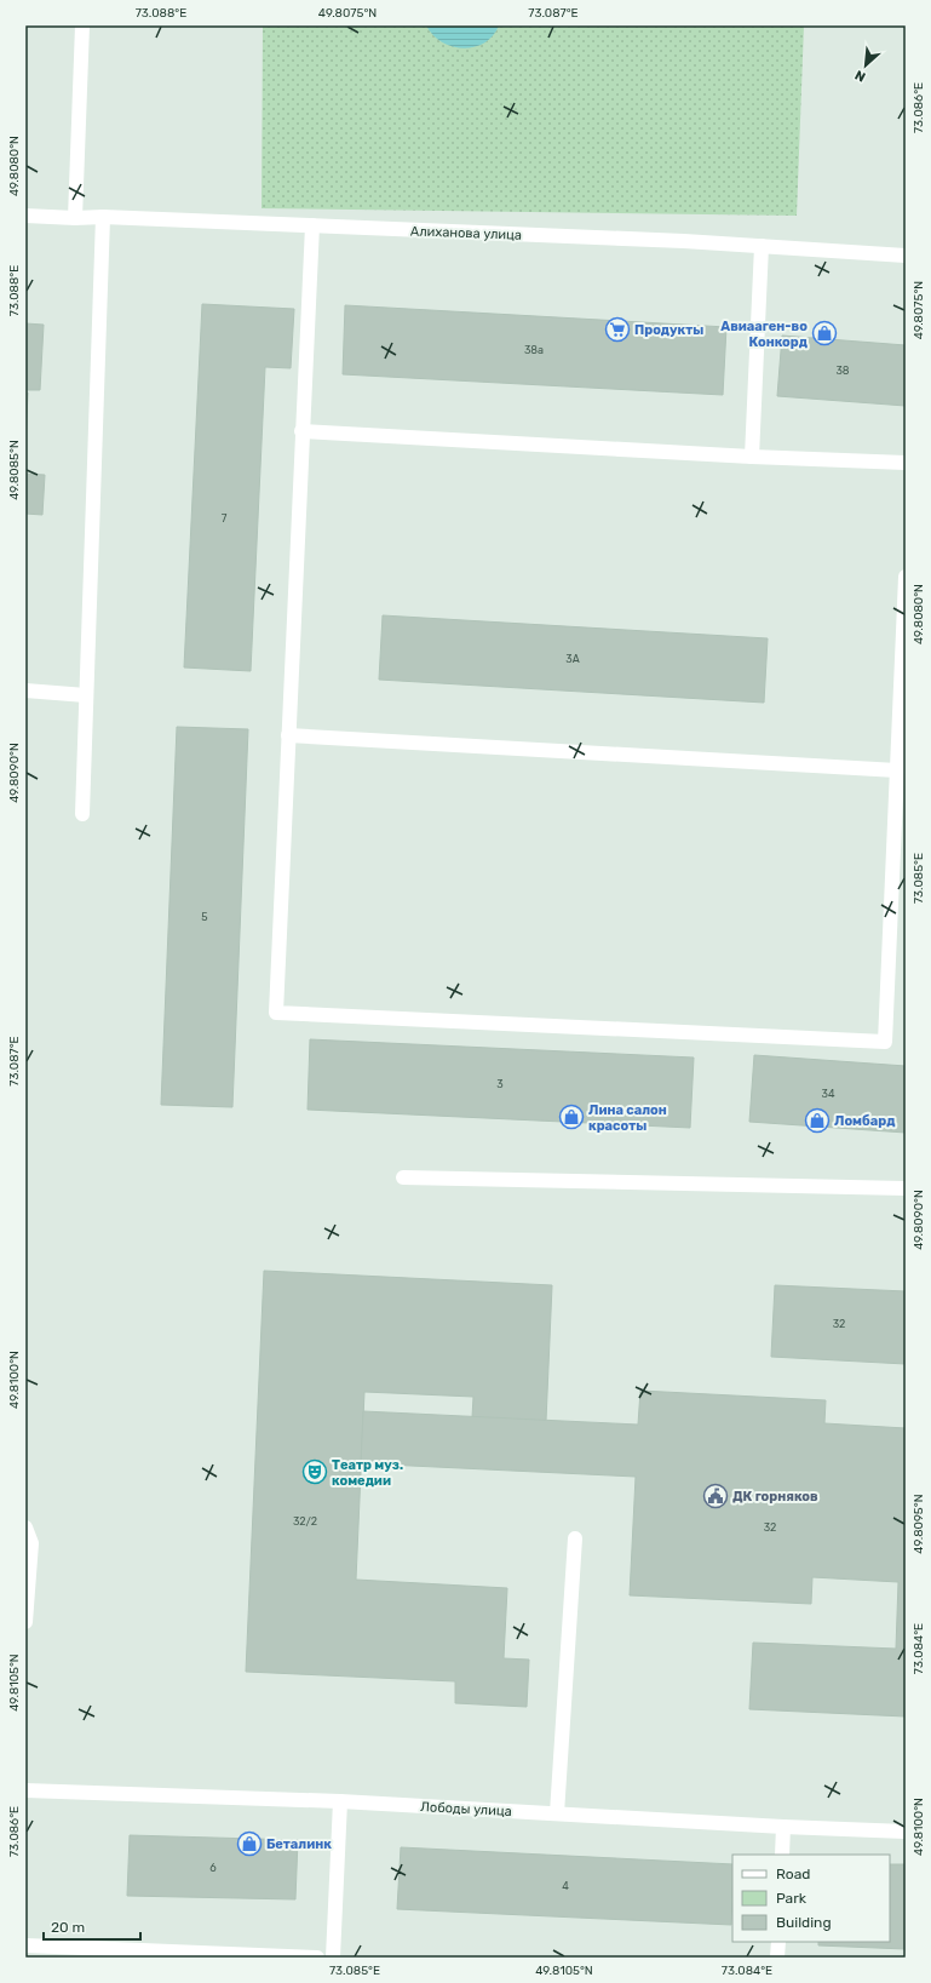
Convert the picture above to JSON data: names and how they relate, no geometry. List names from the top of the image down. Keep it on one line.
{"streets":{"street":["Алиханова улица","Лободы улица"]},"places":{"supermarket":["Продукты"],"shop":["Авиааген-во Конкорд","Лина салон красоты","Ломбард","Беталинк"],"theatre":["Театр муз. комедии"],"public building":["ДК горняков"]},"house_numbers":["38а","38","7","3А","5","3","34","32","32/2","32","6","4"],"legend":["Road","Park","Building"],"scale_bar":"20 m","north":"bottom left","coordinates":["73.088°E","49.8075°N","73.087°E","73.086°E","49.8080°N","49.8085°N","49.8090°N","73.085°E","49.8100°N","49.8095°N","73.084°E","49.8105°N"]}
